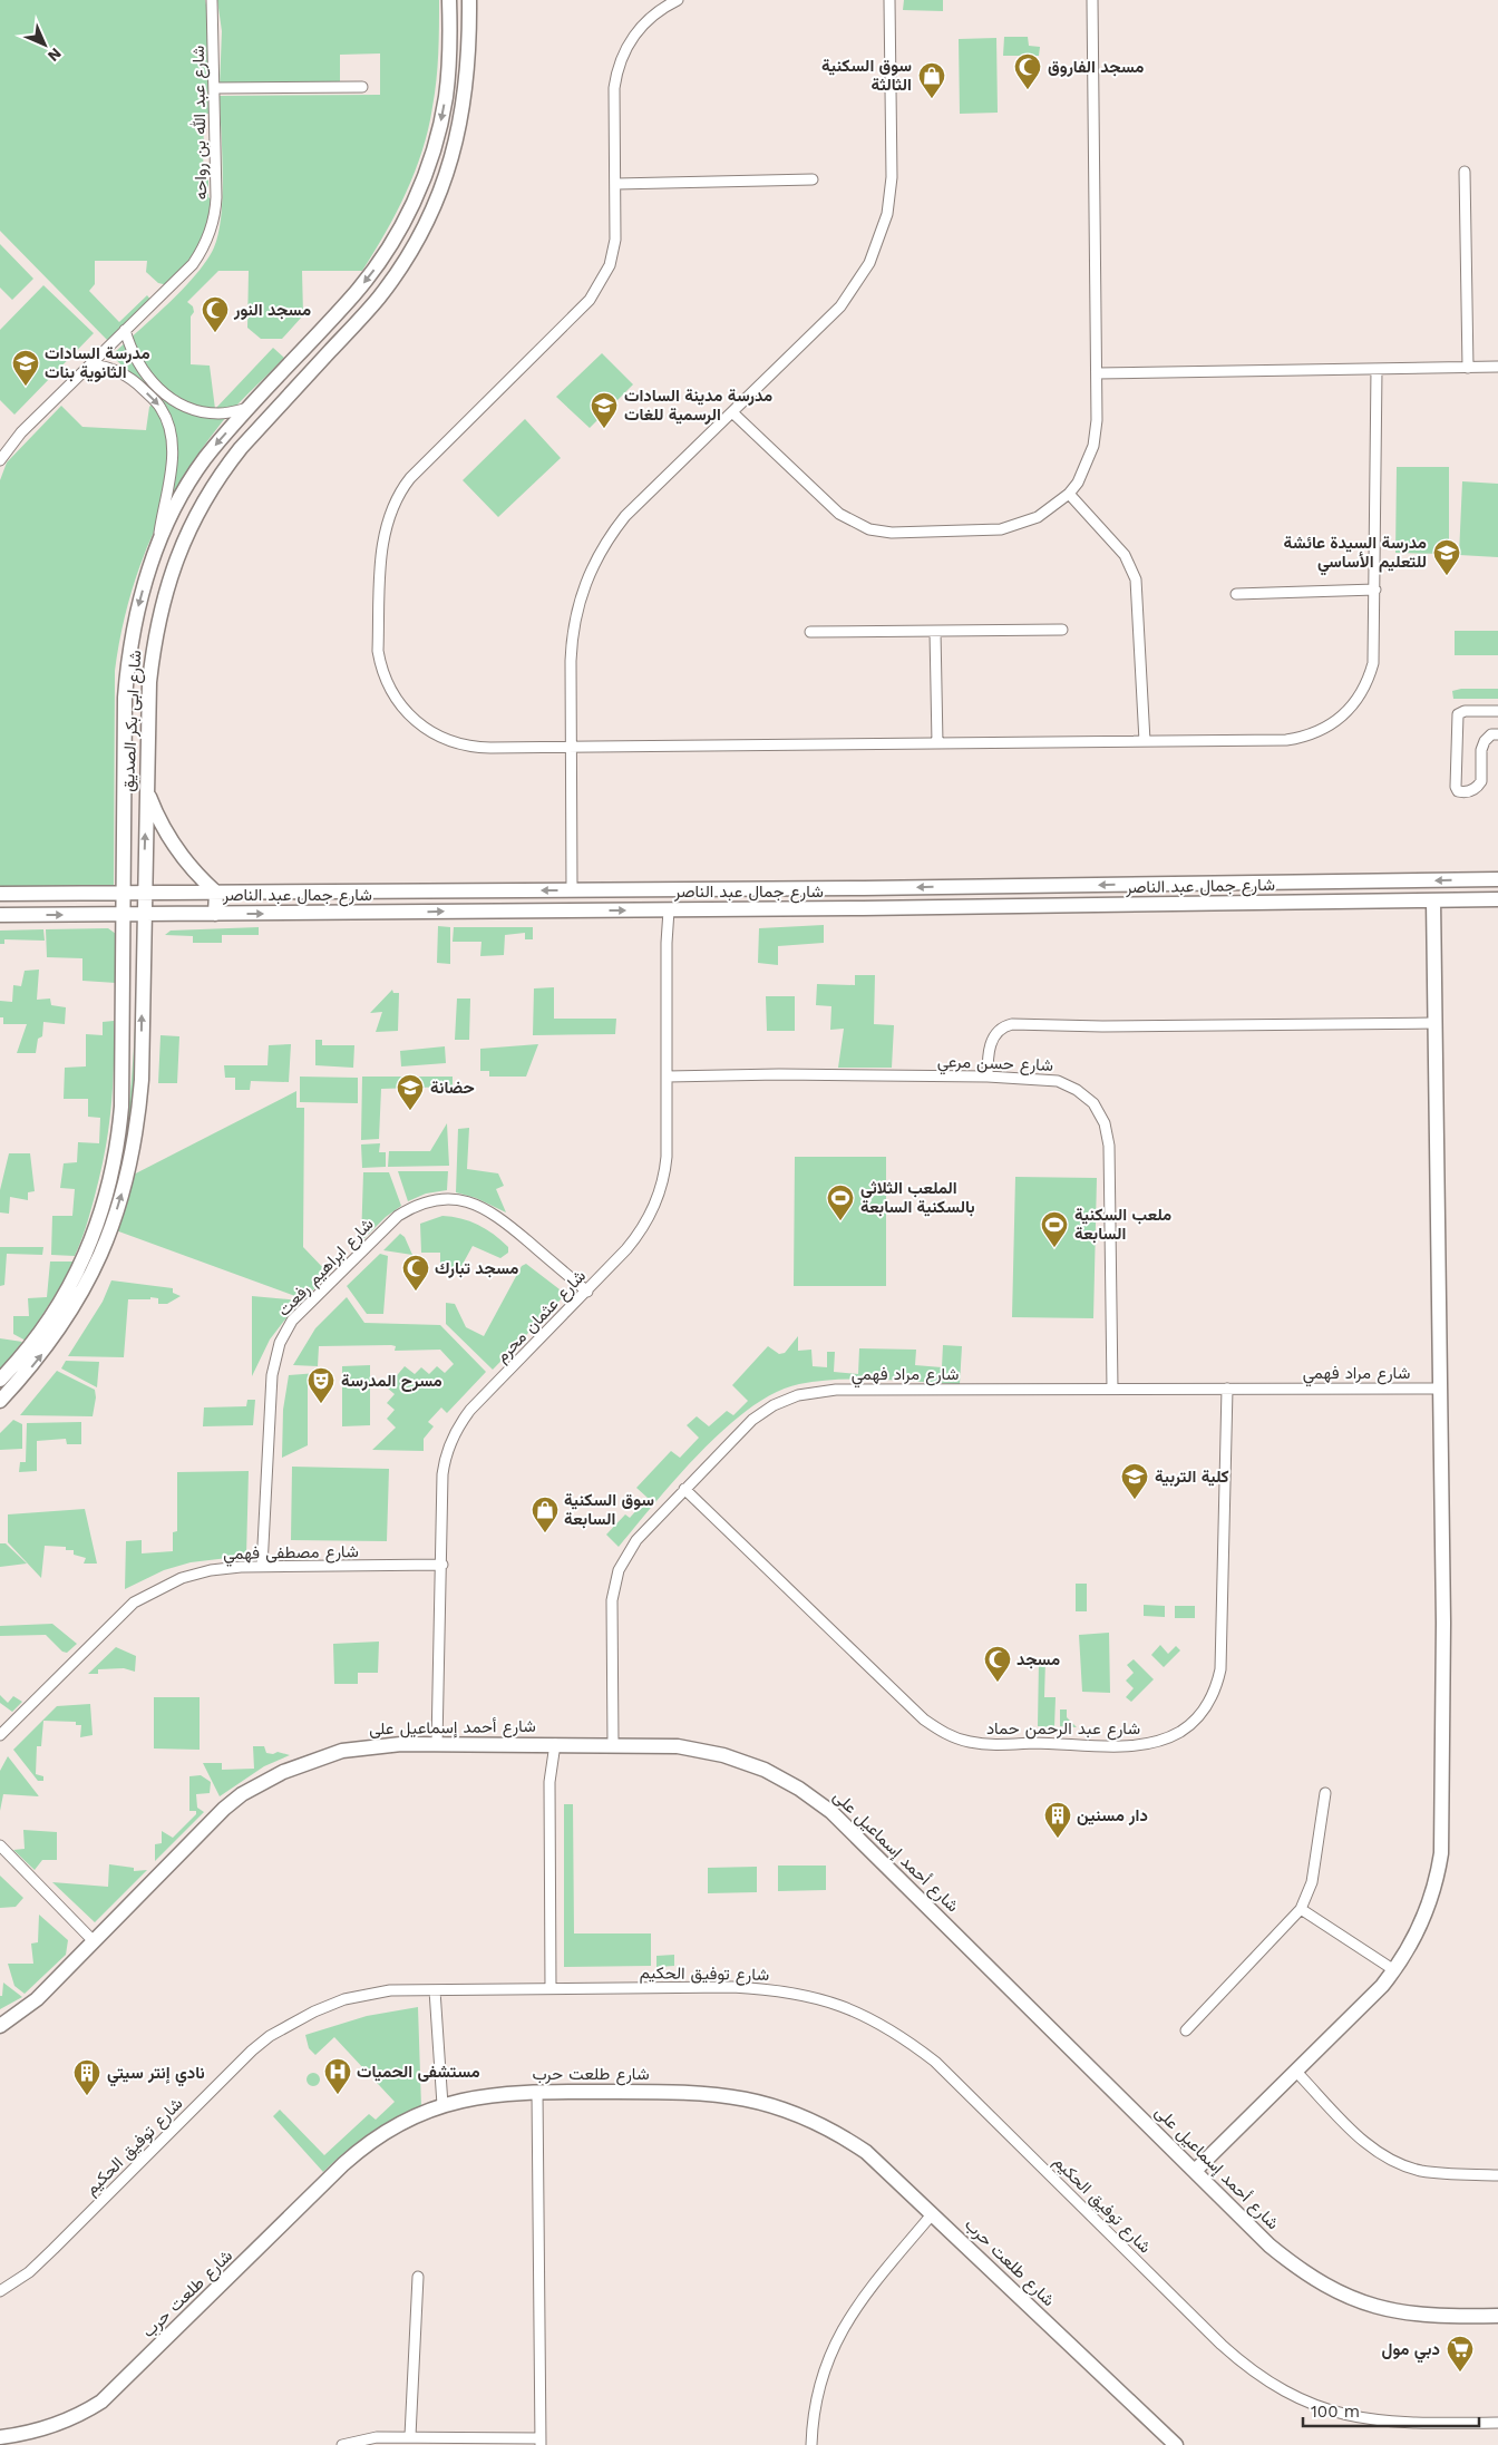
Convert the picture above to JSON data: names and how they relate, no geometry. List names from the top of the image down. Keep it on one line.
{"streets":{"main road":["شارع ابى بكر الصديق","شارع جمال عبد الناصر","شارع أحمد إسماعيل على","شارع طلعت حرب"],"street":["شارع عبد الله بن رواحه","شارع حسن مرعي","شارع ابراهيم رفعت","شارع عثمان محرم","شارع مراد فهمي","شارع مصطفى فهمي","شارع عبد الرحمن حماد","شارع توفيق الحكيم"]},"crossings":[["شارع ابى بكر الصديق","شارع جمال عبد الناصر"],["شارع جمال عبد الناصر","شارع عثمان محرم"],["شارع حسن مرعي","شارع عثمان محرم"],["شارع حسن مرعي","شارع مراد فهمي"],["شارع ابراهيم رفعت","شارع عثمان محرم"],["شارع ابراهيم رفعت","شارع مصطفى فهمي"],["شارع عثمان محرم","شارع مصطفى فهمي"],["شارع عثمان محرم","شارع أحمد إسماعيل على"],["شارع مراد فهمي","شارع أحمد إسماعيل على"],["شارع مراد فهمي","شارع عبد الرحمن حماد"]],"places":{"mosque":["مسجد الفاروق","مسجد النور","مسجد تبارك","مسجد"],"shop":["سوق السكنية الثالثة","سوق السكنية السابعة"],"school or university":["مدرسة السادات الثانوية بنات","مدرسة مدينة السادات الرسمية للغات","مدرسة السيدة عائشة للتعليم الأساسي","حضانة","كلية التربية"],"sports":["الملعب الثلاثي بالسكنية السابعة","ملعب السكنية السابعة"],"theatre":["مسرح المدرسة"],"building":["دار مسنين","نادي إنتر سيتي"],"hospital":["مستشفى الحميات"],"supermarket":["دبي مول"]},"scale_bar":"100 m","north":"bottom right"}
